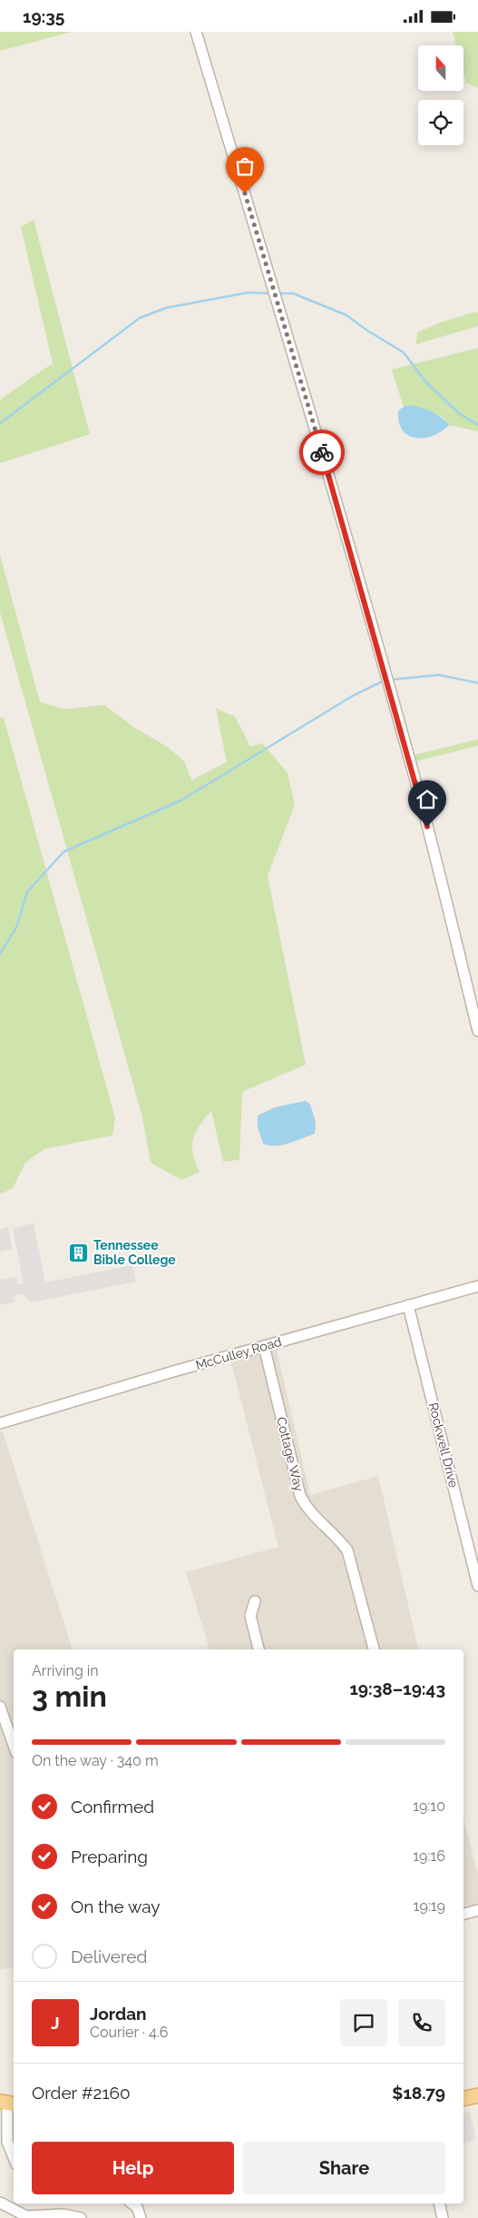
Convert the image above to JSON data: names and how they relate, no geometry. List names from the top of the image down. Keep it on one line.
{"streets":{"street":["McCulley Road","Rockwell Drive","Cottage Way"]},"crossings":[["McCulley Road","Rockwell Drive"],["McCulley Road","Cottage Way"]],"places":{"building":["Tennessee Bible College"]},"north":"top","page":{"status":"19:35","heading":["3 min","Arriving in","19:38–19:43"],"panel":["Jordan","Courier · 4.6","Order #2160","$18.79"],"bar":"On the way · 340 m","list":[["Confirmed","19:10"],["Preparing","19:16"],["On the way","19:19"],"Delivered"],"round":"J","buttons":["Help","Share"]}}
